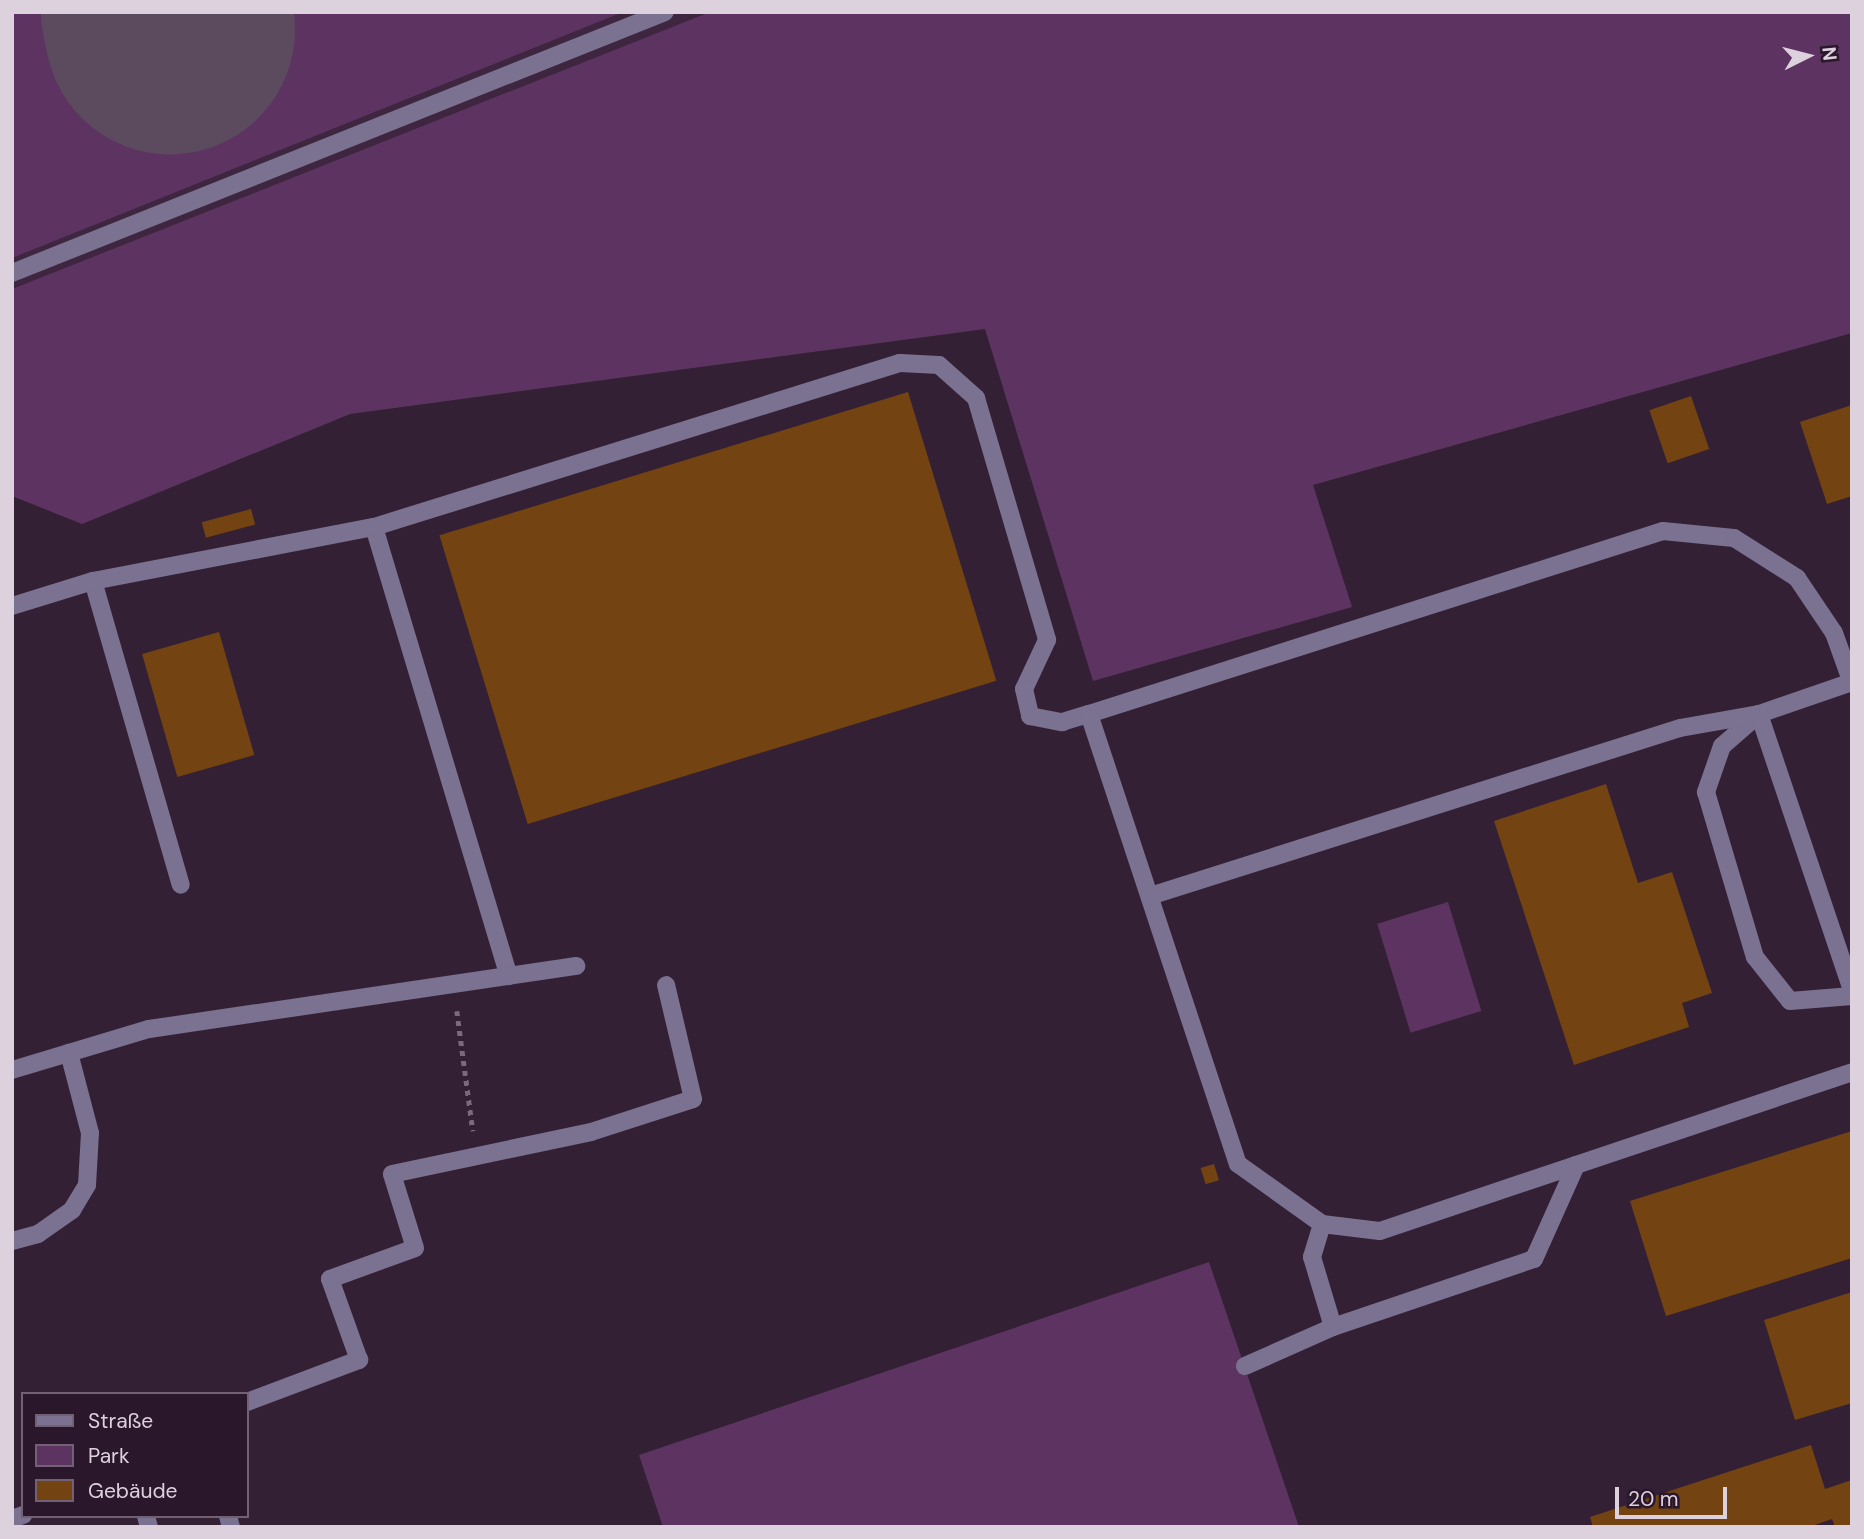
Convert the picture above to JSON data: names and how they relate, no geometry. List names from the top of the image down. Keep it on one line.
{"legend":["Straße","Park","Gebäude"],"scale_bar":"20 m","north":"right"}
